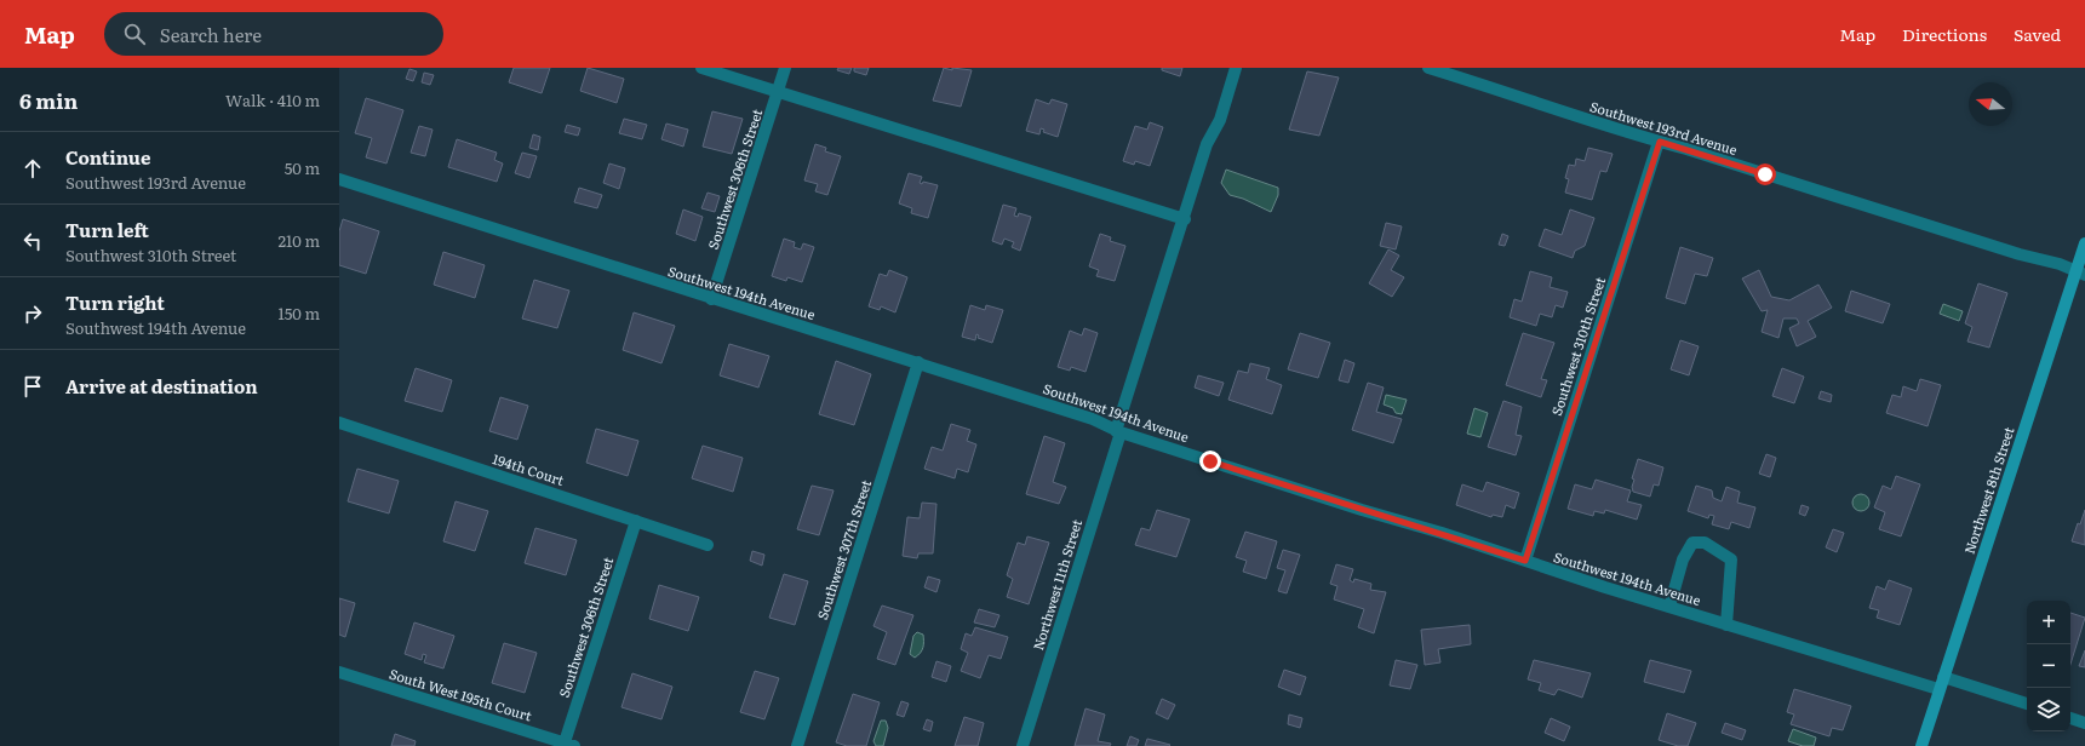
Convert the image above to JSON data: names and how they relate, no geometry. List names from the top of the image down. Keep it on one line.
{"streets":{"street":["Southwest 193rd Avenue","Southwest 306th Street","Southwest 194th Avenue","Southwest 310th Street","194th Court","Northwest 8th Street","Southwest 307th Street","Northwest 11th Street","South West 195th Court"]},"crossings":[["Southwest 193rd Avenue","Southwest 310th Street"],["Southwest 193rd Avenue","Northwest 8th Street"],["Southwest 306th Street","Southwest 194th Avenue"],["Southwest 306th Street","194th Court"],["Southwest 306th Street","South West 195th Court"],["Southwest 194th Avenue","Southwest 310th Street"],["Southwest 194th Avenue","Northwest 8th Street"],["Southwest 194th Avenue","Southwest 307th Street"],["Southwest 194th Avenue","Northwest 11th Street"]],"north":"left","page":{"header":"Map","search":"Search here","nav":["Map","Directions","Saved"],"heading":["6 min","Walk · 410 m"],"list":[["Continue","Southwest 193rd Avenue","50 m"],["Turn left","Southwest 310th Street","210 m"],["Turn right","Southwest 194th Avenue","150 m"],"Arrive at destination"],"map_buttons":["+","−"]}}
